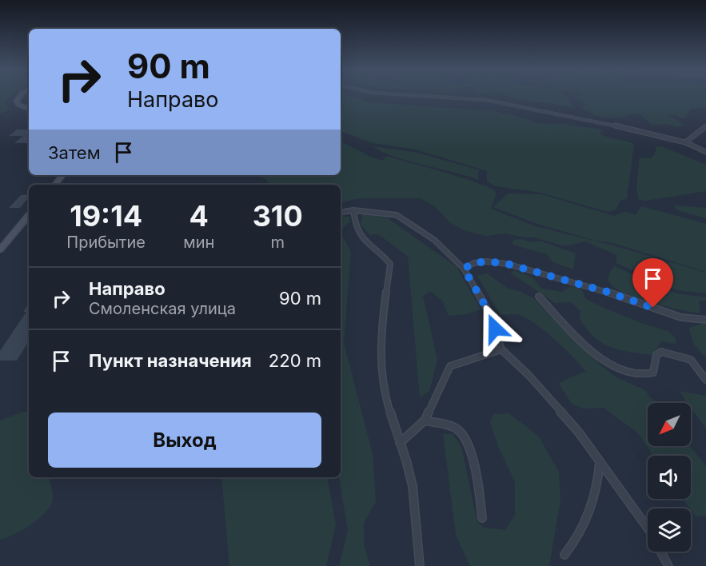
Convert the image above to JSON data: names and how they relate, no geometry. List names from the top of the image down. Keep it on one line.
{"north":"bottom left","page":{"turn":["90 m","Направо"],"then":"Затем","eta":["19:14","Прибытие","4","мин","310","m"],"list":[{"name":"Направо","note":"Смоленская улица","value":"90 m"},{"name":"Пункт назначения","value":"220 m"}],"buttons":"Выход"}}
